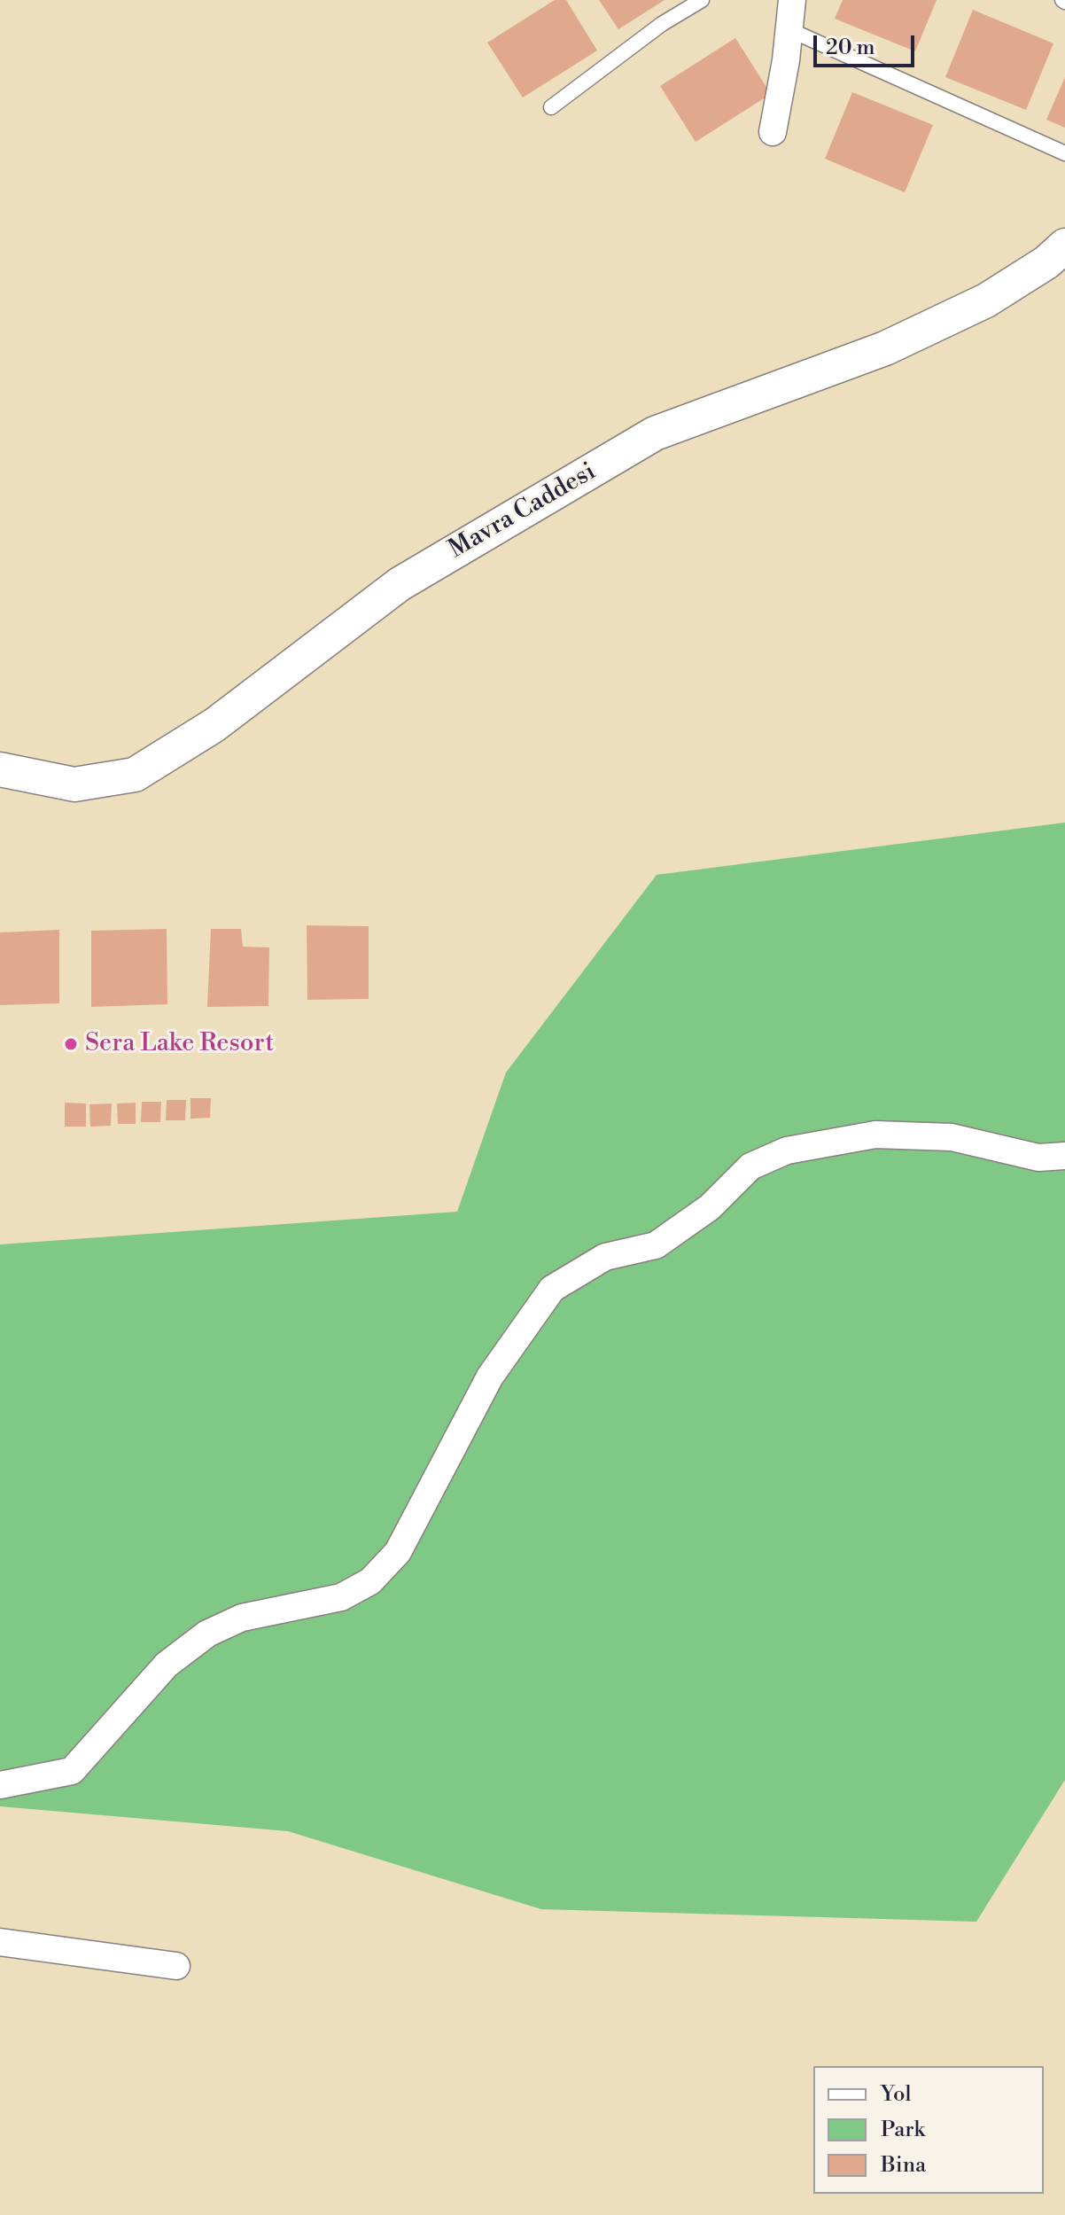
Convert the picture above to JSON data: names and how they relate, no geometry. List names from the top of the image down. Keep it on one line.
{"streets":{"street":["Mavra Caddesi"]},"places":["Sera Lake Resort"],"legend":["Yol","Park","Bina"],"scale_bar":"20 m"}
